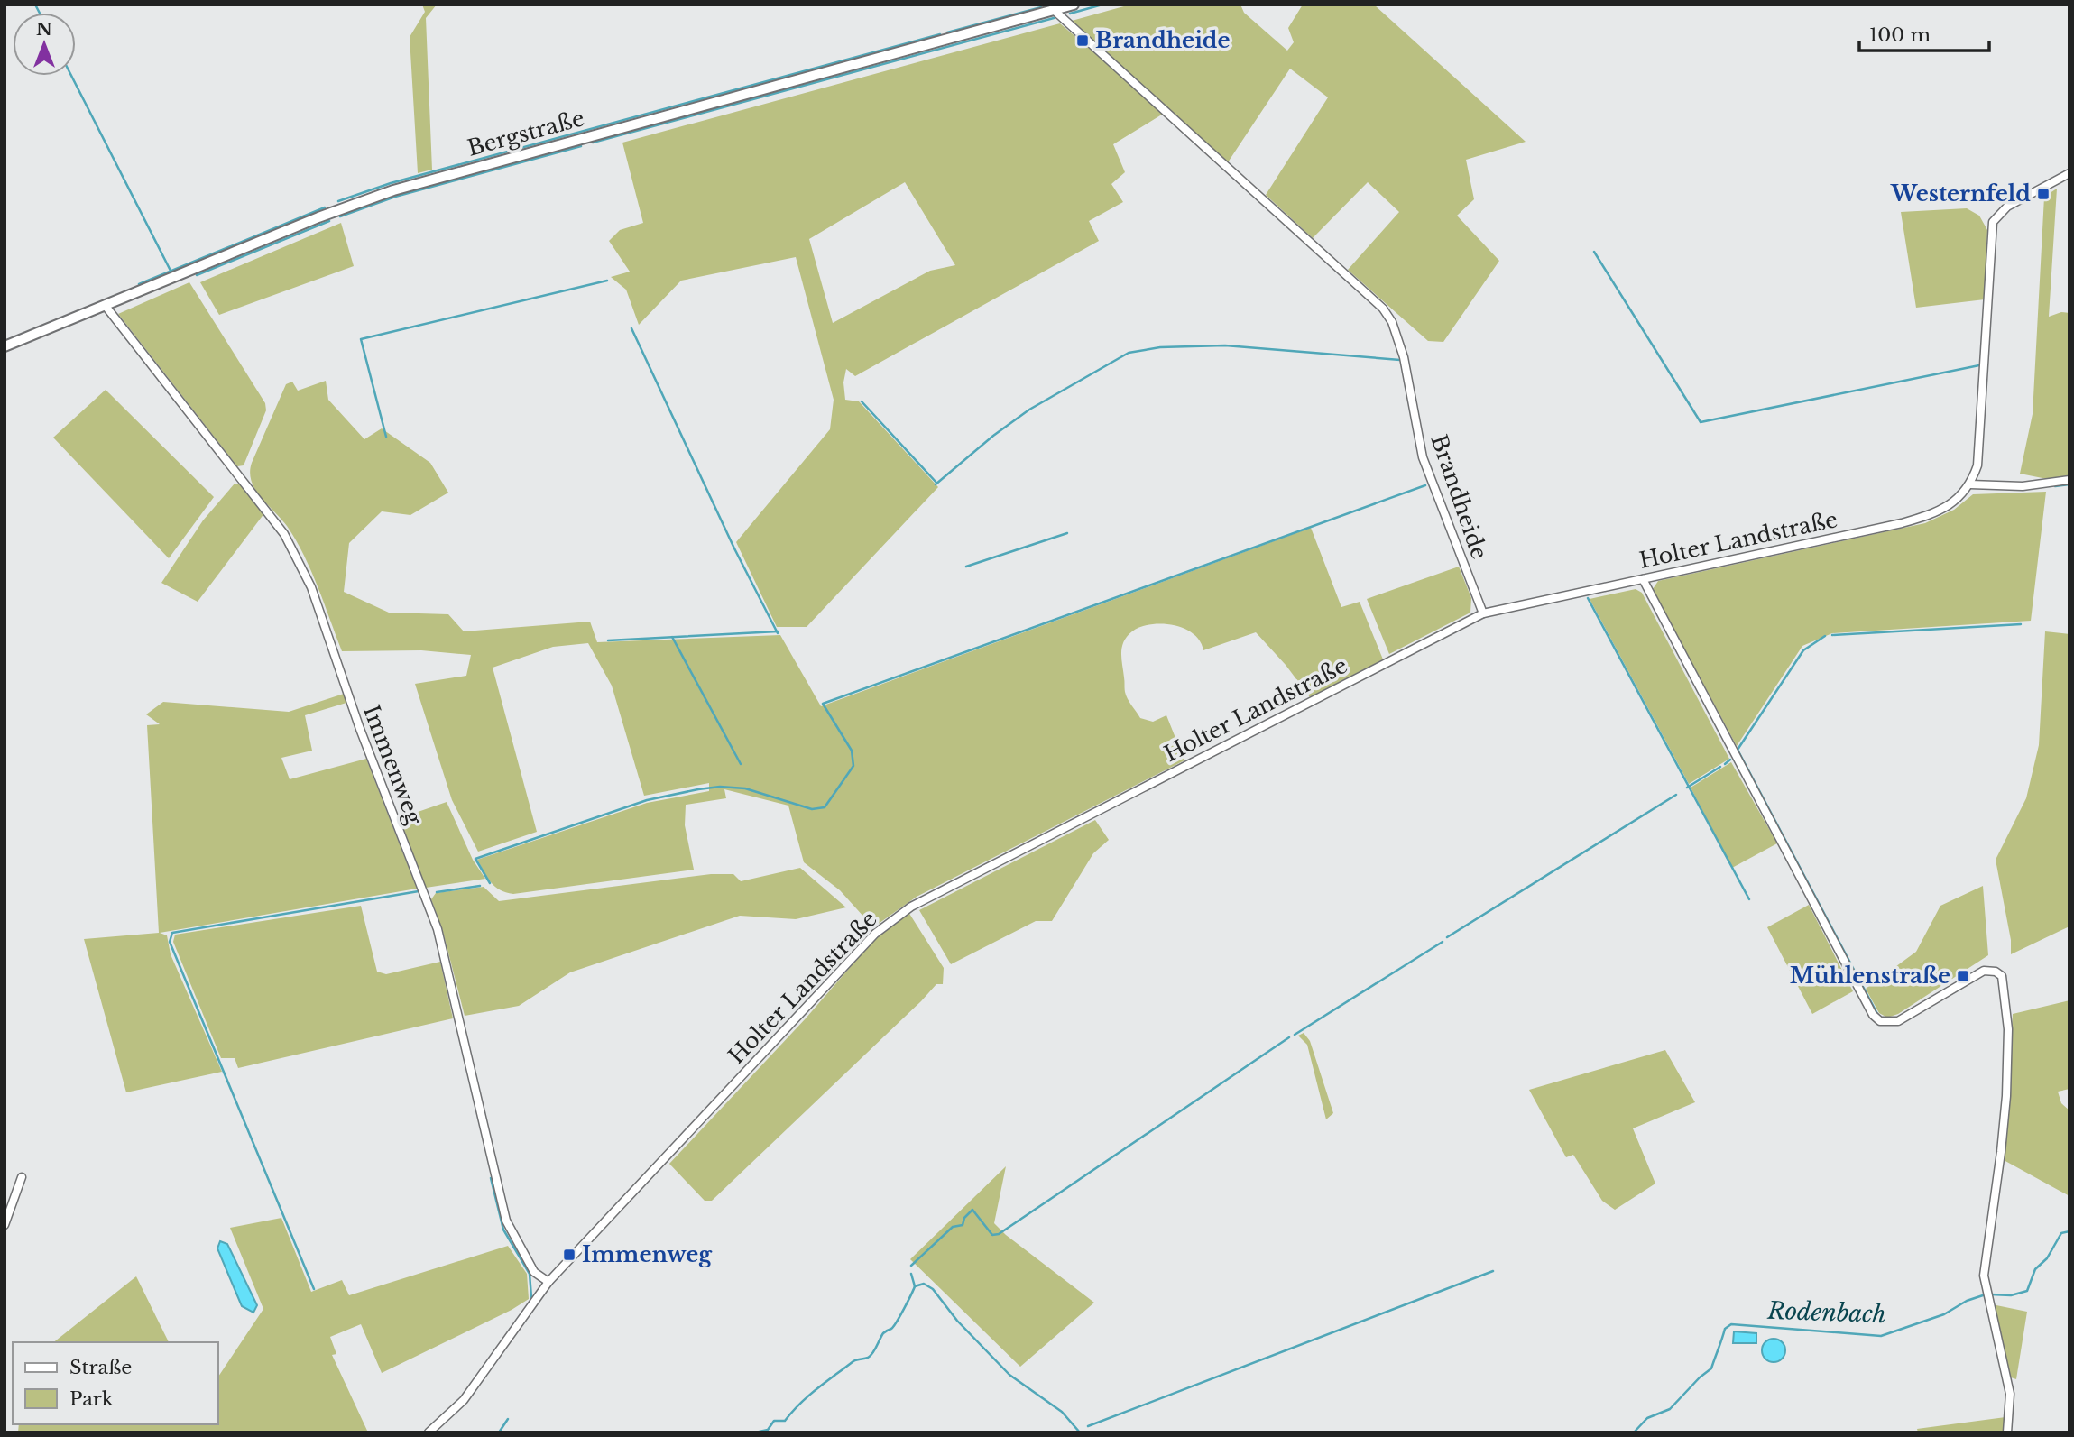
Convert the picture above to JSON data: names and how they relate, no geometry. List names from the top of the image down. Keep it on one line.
{"streets":{"street":["Bergstraße","Brandheide","Holter Landstraße","Immenweg"]},"crossings":[["Bergstraße","Brandheide"],["Bergstraße","Immenweg"],["Brandheide","Holter Landstraße"],["Holter Landstraße","Immenweg"]],"water":["Rodenbach"],"places":{"transit":["Brandheide","Westernfeld","Mühlenstraße","Immenweg"]},"legend":["Straße","Park"],"scale_bar":"100 m","north":"top"}
